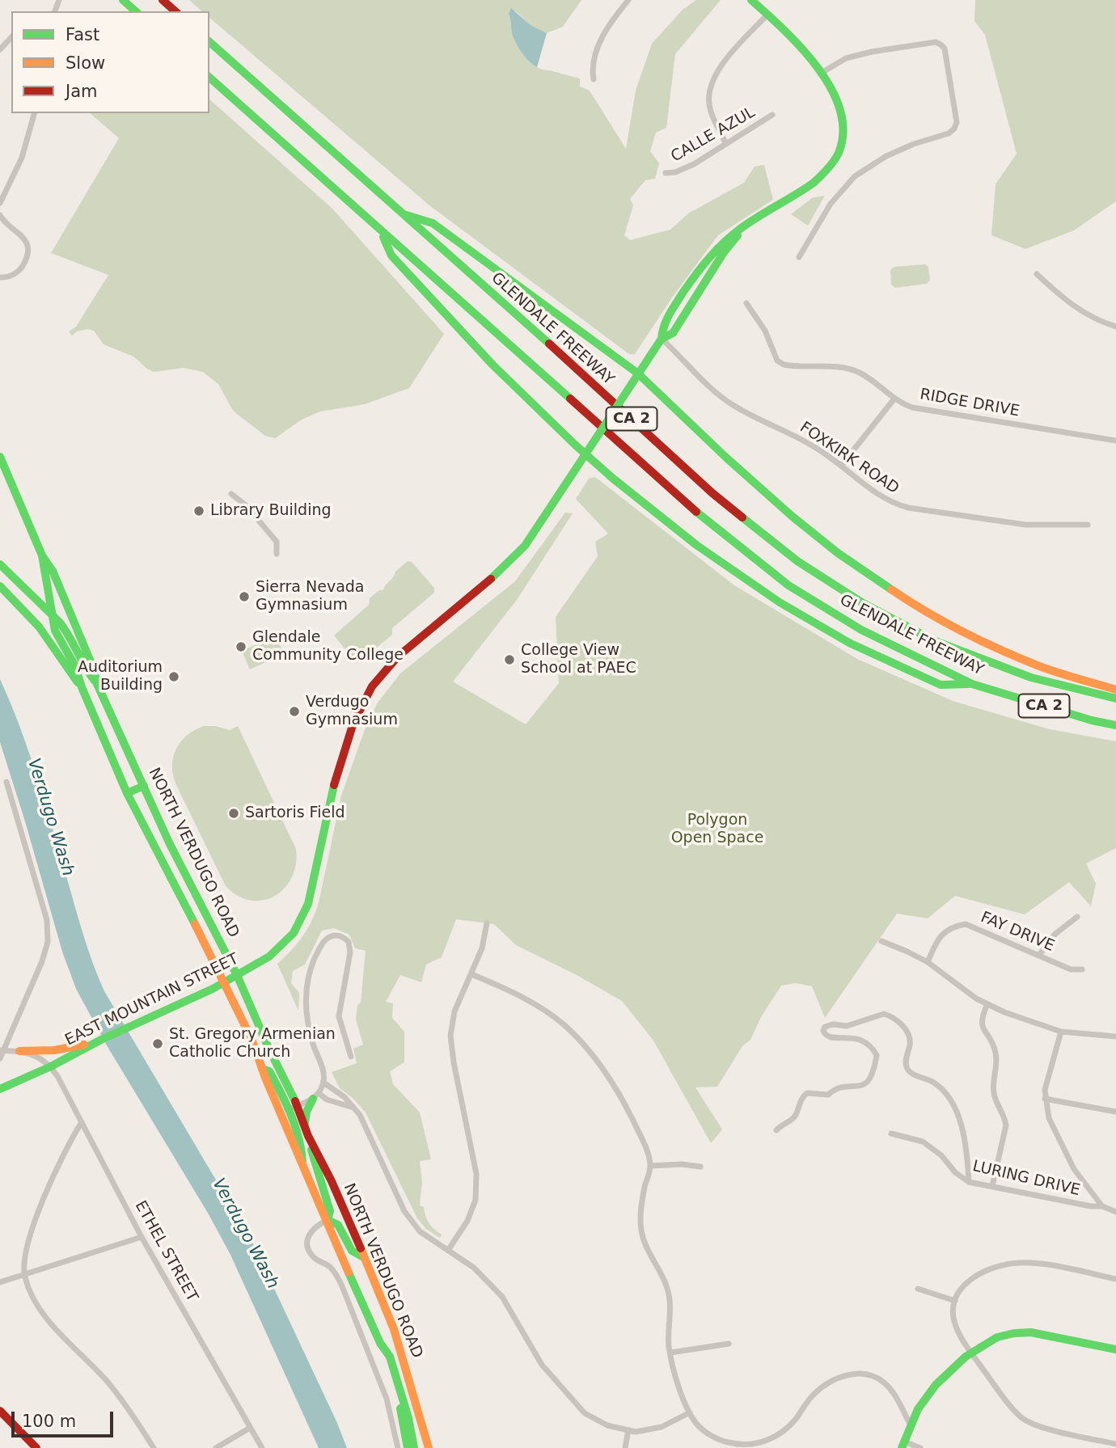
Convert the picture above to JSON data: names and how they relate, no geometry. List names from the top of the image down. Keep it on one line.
{"streets":{"main road":["GLENDALE FREEWAY","CA 2","NORTH VERDUGO ROAD","EAST MOUNTAIN STREET"],"street":["CALLE AZUL","RIDGE DRIVE","FOXKIRK ROAD","FAY DRIVE","LURING DRIVE","ETHEL STREET"]},"crossings":[["FOXKIRK ROAD","EAST MOUNTAIN STREET"],["NORTH VERDUGO ROAD","EAST MOUNTAIN STREET"],["EAST MOUNTAIN STREET","ETHEL STREET"]],"water":["Verdugo Wash"],"parks":["Polygon Open Space"],"places":["Library Building","Sierra Nevada Gymnasium","Glendale Community College","College View School at PAEC","Auditorium Building","Verdugo Gymnasium","Sartoris Field","St. Gregory Armenian Catholic Church"],"legend":["Fast","Slow","Jam"],"scale_bar":"100 m"}
